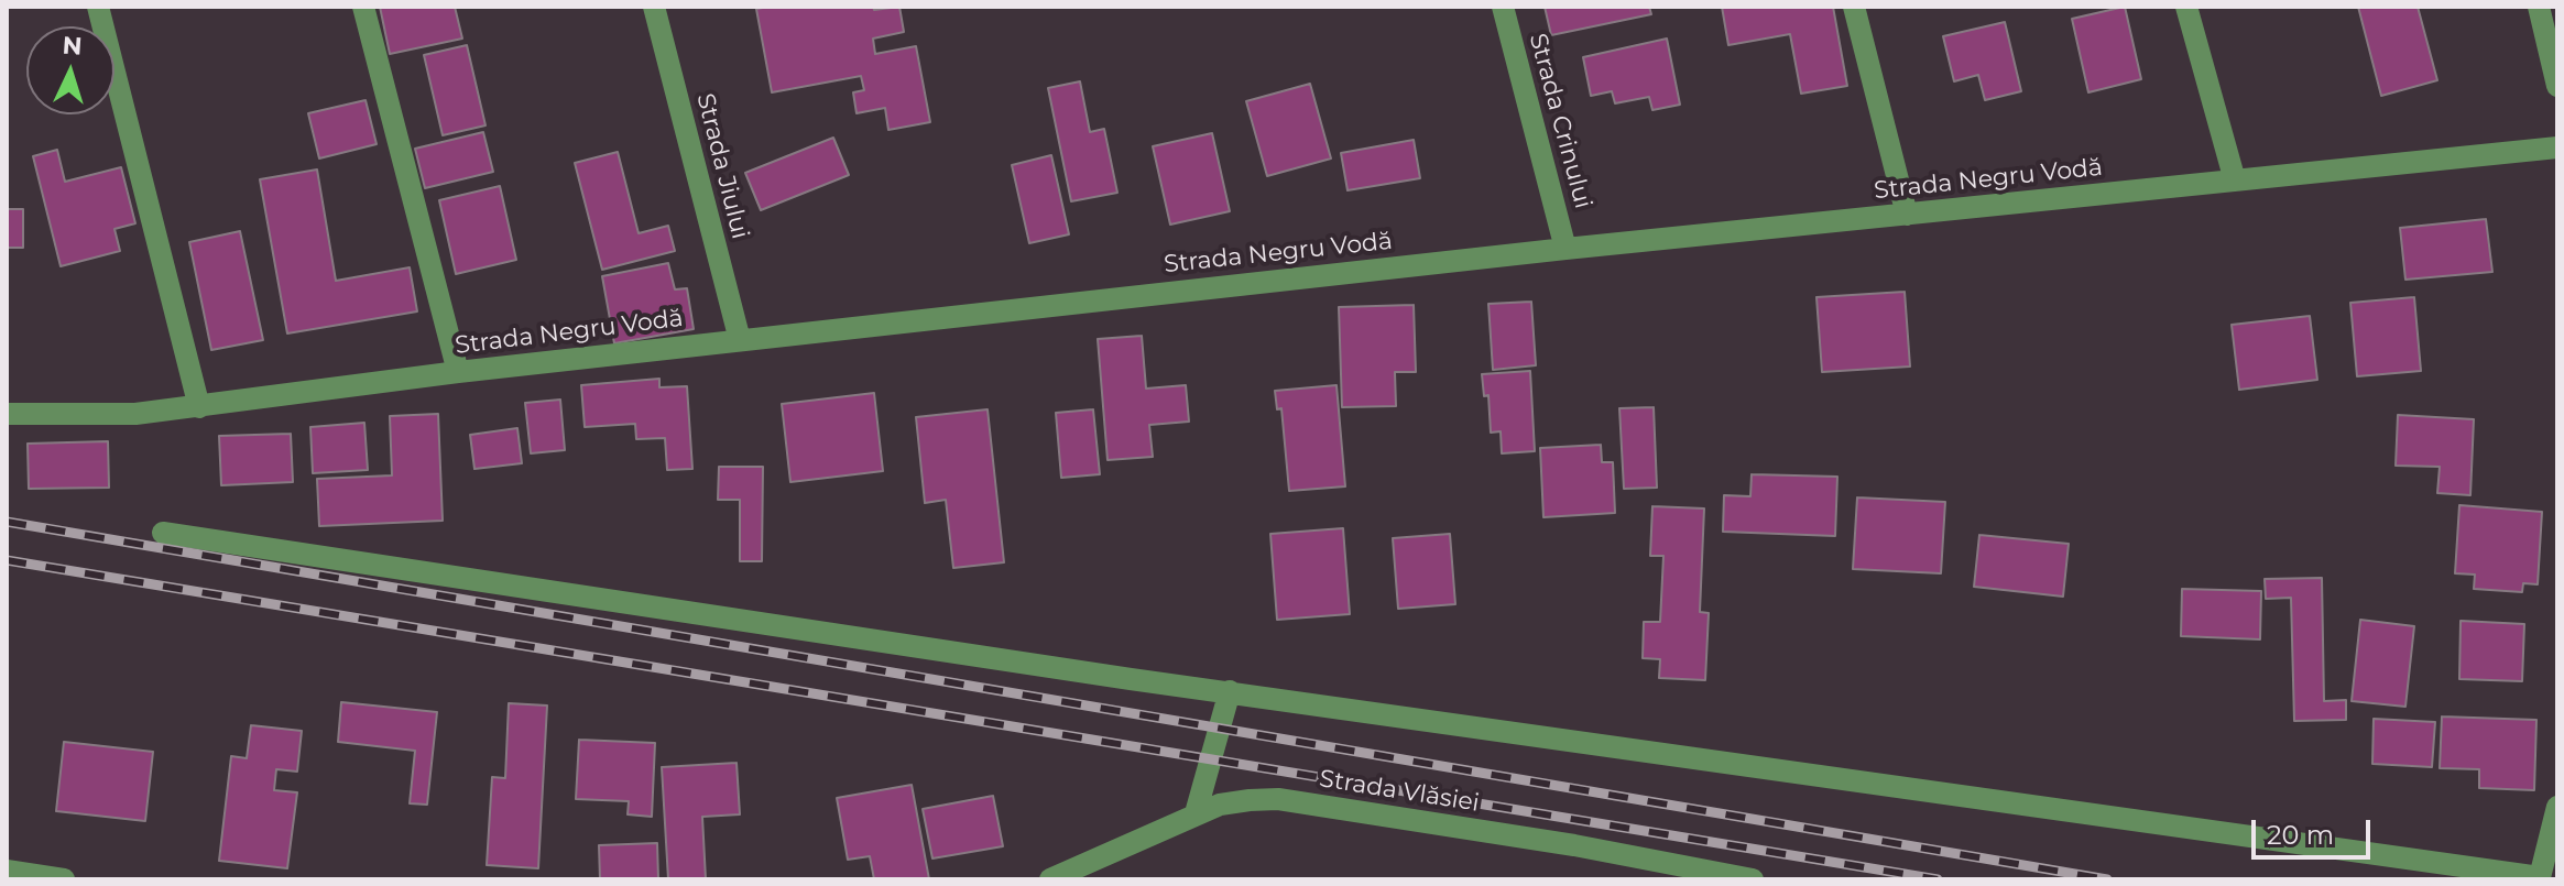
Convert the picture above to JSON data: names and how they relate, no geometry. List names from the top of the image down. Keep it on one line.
{"streets":{"street":["Strada Crinului","Strada Jiului","Strada Negru Vodă","Strada Vlăsiei"]},"crossings":[["Strada Crinului","Strada Negru Vodă"],["Strada Jiului","Strada Negru Vodă"]],"scale_bar":"20 m","north":"top"}
